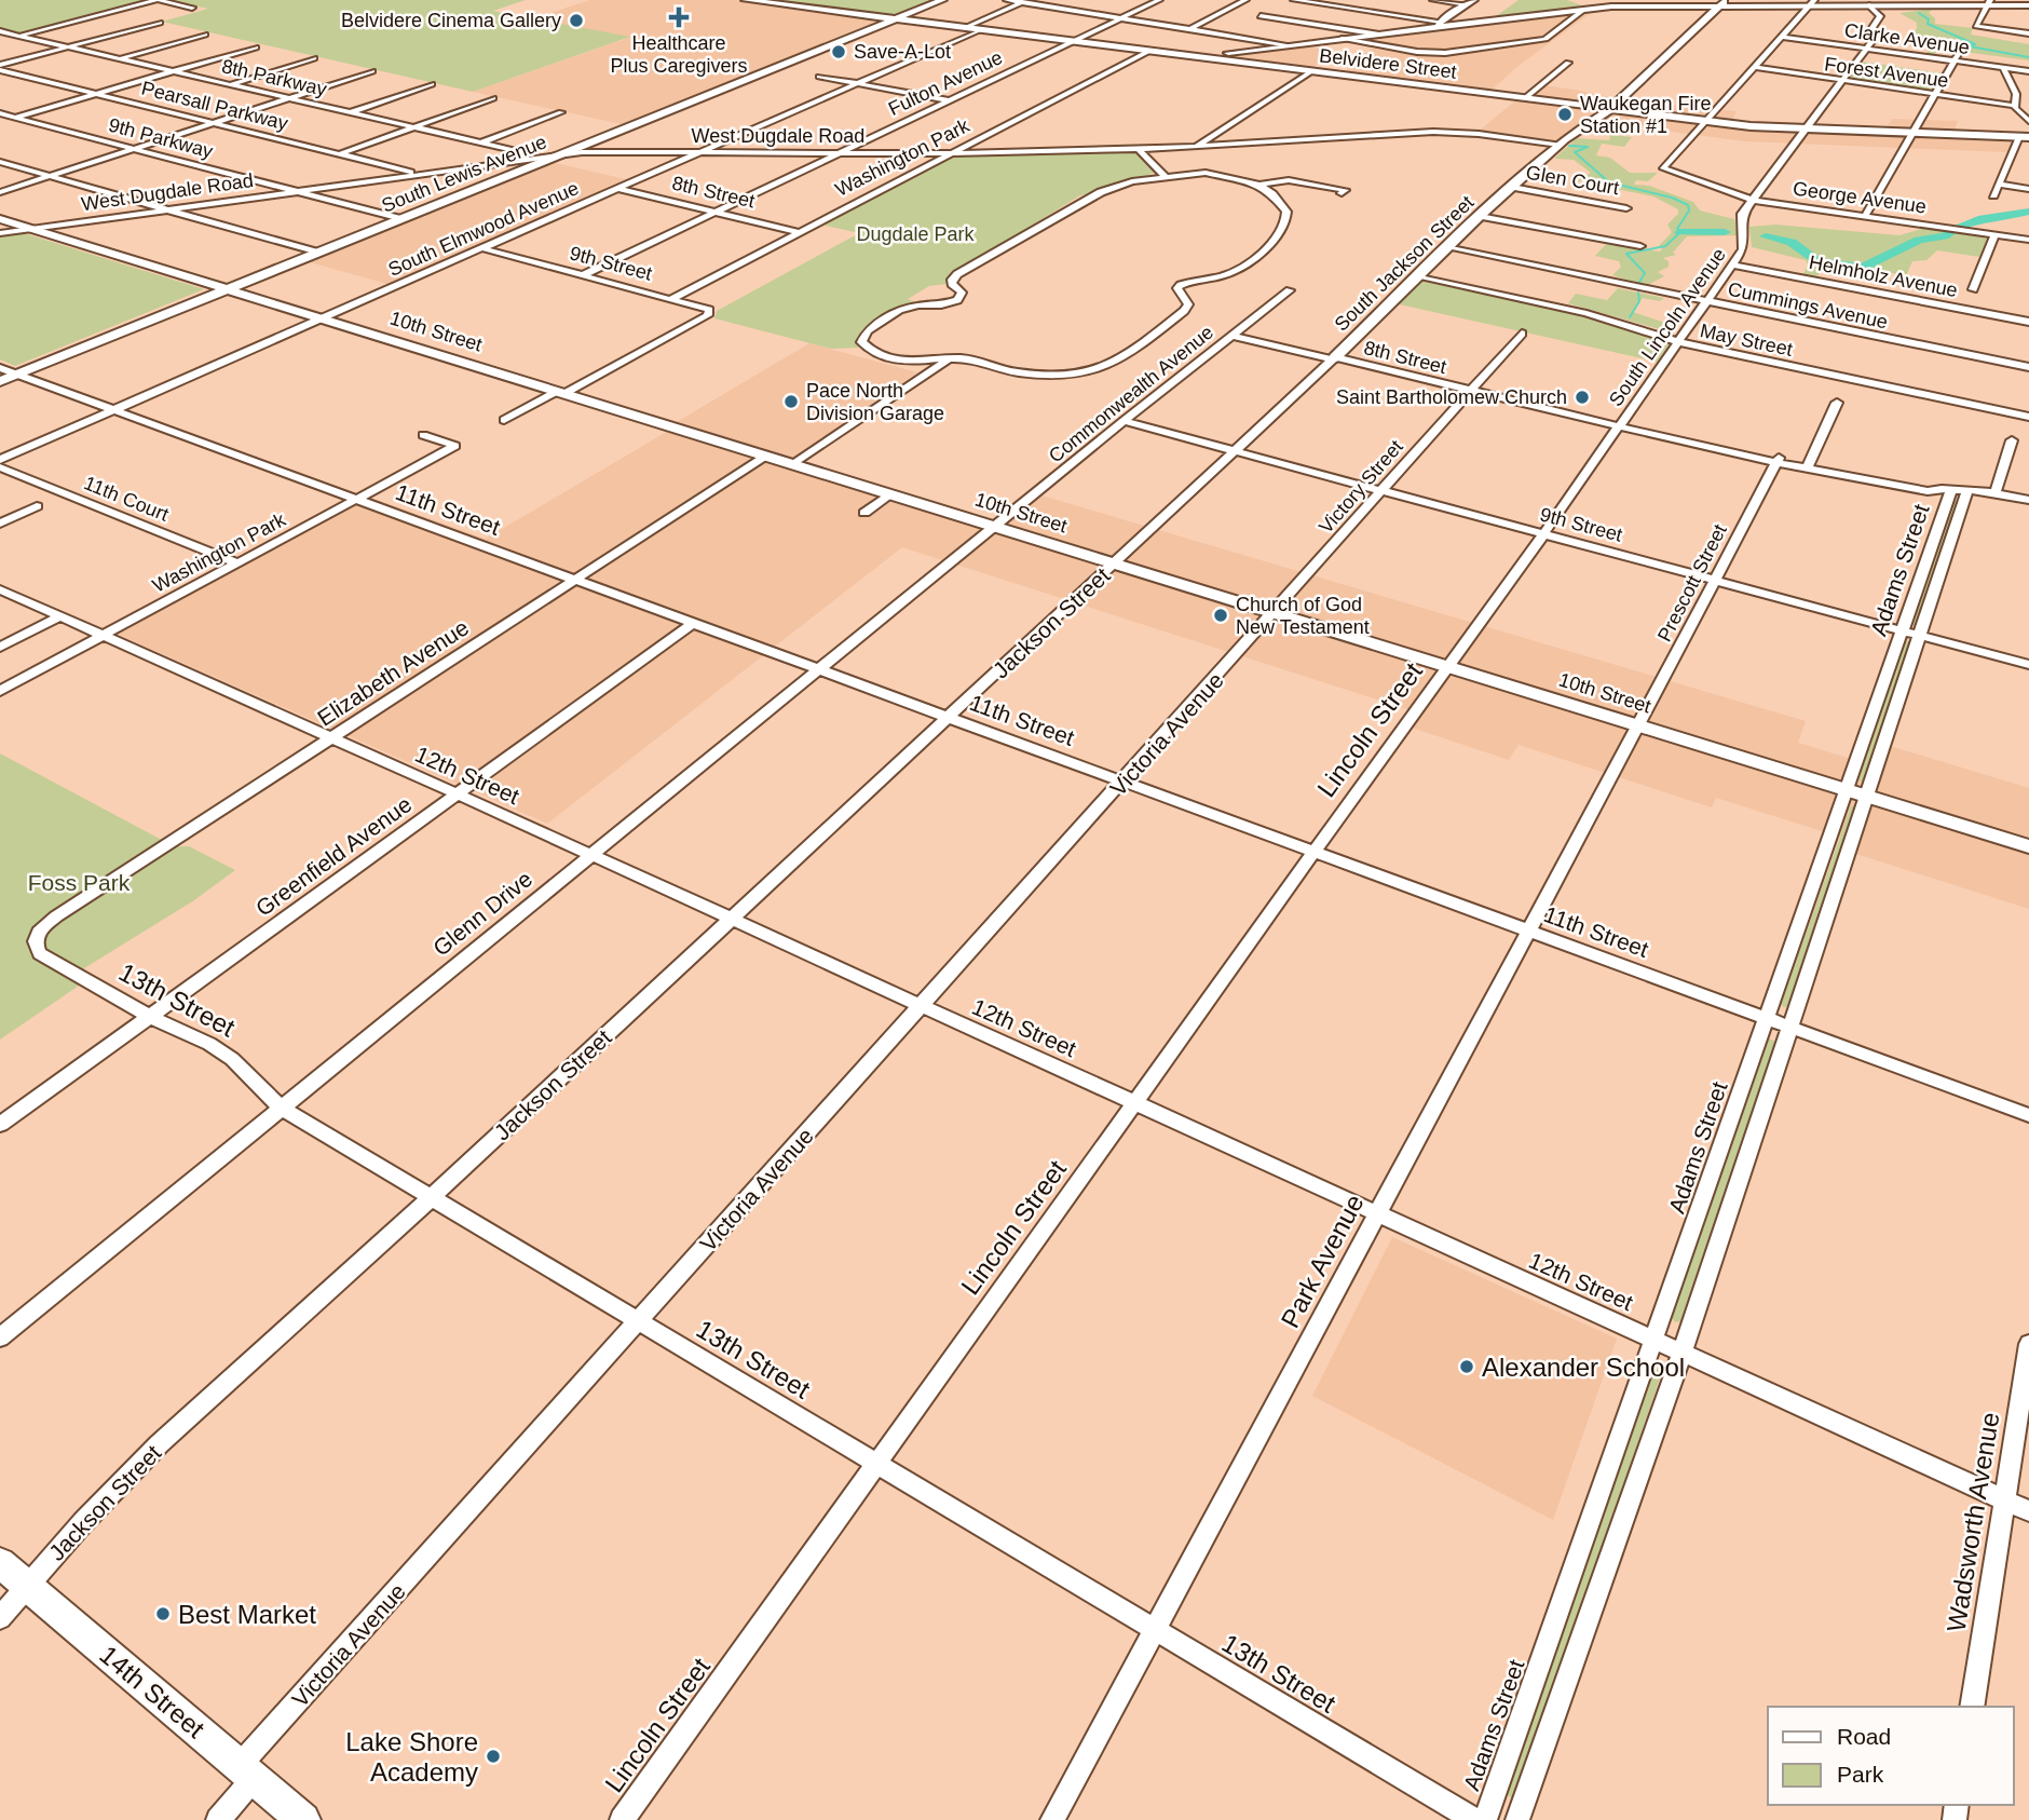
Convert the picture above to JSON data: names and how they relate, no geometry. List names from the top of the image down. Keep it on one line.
{"streets":{"street":["Clarke Avenue","Belvidere Street","Forest Avenue","8th Parkway","Fulton Avenue","Pearsall Parkway","West Dugdale Road","9th Parkway","Washington Park","South Lewis Avenue","Glen Court","8th Street","George Avenue","South Elmwood Avenue","9th Street","South Jackson Street","Helmholz Avenue","Cummings Avenue","South Lincoln Avenue","10th Street","May Street","Commonwealth Avenue","Victory Street","11th Court","11th Street","Adams Street","Prescott Street","Jackson Street","Elizabeth Avenue","Lincoln Street","Victoria Avenue","12th Street","Greenfield Avenue","Glenn Drive","13th Street","Park Avenue","Wadsworth Avenue","14th Street"]},"crossings":[["Clarke Avenue","South Lincoln Avenue"],["Belvidere Street","Fulton Avenue"],["Belvidere Street","Washington Park"],["Belvidere Street","South Lewis Avenue"],["Belvidere Street","George Avenue"],["Belvidere Street","South Elmwood Avenue"],["Belvidere Street","South Jackson Street"],["Belvidere Street","South Lincoln Avenue"],["Forest Avenue","South Lincoln Avenue"],["8th Parkway","West Dugdale Road"],["Fulton Avenue","West Dugdale Road"],["Fulton Avenue","8th Street"],["Fulton Avenue","9th Street"],["Pearsall Parkway","West Dugdale Road"],["West Dugdale Road","9th Parkway"],["West Dugdale Road","Washington Park"],["West Dugdale Road","South Lewis Avenue"],["West Dugdale Road","South Elmwood Avenue"],["West Dugdale Road","South Jackson Street"],["West Dugdale Road","10th Street"],["9th Parkway","South Lewis Avenue"],["Washington Park","8th Street"],["Washington Park","9th Street"],["Washington Park","11th Court"],["Washington Park","11th Street"],["Washington Park","12th Street"],["South Lewis Avenue","10th Street"],["South Lewis Avenue","11th Street"],["Glen Court","South Jackson Street"],["8th Street","South Elmwood Avenue"],["8th Street","South Jackson Street"],["8th Street","South Lincoln Avenue"],["8th Street","Commonwealth Avenue"],["8th Street","Victory Street"],["8th Street","Adams Street"],["8th Street","Prescott Street"],["George Avenue","South Lincoln Avenue"],["South Elmwood Avenue","9th Street"],["South Elmwood Avenue","10th Street"],["South Elmwood Avenue","11th Street"],["9th Street","South Jackson Street"],["9th Street","South Lincoln Avenue"],["9th Street","10th Street"],["9th Street","Commonwealth Avenue"],["9th Street","Victory Street"],["9th Street","Adams Street"],["9th Street","Prescott Street"],["South Jackson Street","Cummings Avenue"],["South Jackson Street","10th Street"],["South Jackson Street","May Street"],["South Jackson Street","Jackson Street"],["Helmholz Avenue","South Lincoln Avenue"],["Cummings Avenue","South Lincoln Avenue"],["South Lincoln Avenue","10th Street"],["South Lincoln Avenue","May Street"],["South Lincoln Avenue","Lincoln Street"],["10th Street","Commonwealth Avenue"],["10th Street","Victory Street"],["10th Street","Adams Street"],["10th Street","Prescott Street"],["10th Street","Jackson Street"],["10th Street","Elizabeth Avenue"],["10th Street","Lincoln Street"],["10th Street","Victoria Avenue"],["10th Street","Glenn Drive"],["10th Street","Park Avenue"],["Commonwealth Avenue","Glenn Drive"],["Victory Street","Victoria Avenue"],["11th Street","Adams Street"],["11th Street","Jackson Street"],["11th Street","Elizabeth Avenue"],["11th Street","Lincoln Street"],["11th Street","Victoria Avenue"],["11th Street","Greenfield Avenue"],["11th Street","Glenn Drive"],["11th Street","Park Avenue"],["Adams Street","12th Street"],["Prescott Street","Park Avenue"],["Jackson Street","12th Street"],["Jackson Street","13th Street"],["Jackson Street","14th Street"],["Elizabeth Avenue","12th Street"],["Elizabeth Avenue","13th Street"],["Lincoln Street","12th Street"],["Lincoln Street","13th Street"],["Victoria Avenue","12th Street"],["Victoria Avenue","13th Street"],["Victoria Avenue","14th Street"],["12th Street","Greenfield Avenue"],["12th Street","Glenn Drive"],["12th Street","Park Avenue"],["12th Street","Wadsworth Avenue"],["Greenfield Avenue","13th Street"],["Glenn Drive","13th Street"],["13th Street","Park Avenue"]],"parks":["Dugdale Park","Foss Park"],"places":{"health":["Healthcare Plus Caregivers"],"other":["Belvidere Cinema Gallery","Save-A-Lot","Waukegan Fire Station #1","Saint Bartholomew Church","Pace North Division Garage","Church of God New Testament","Alexander School","Best Market","Lake Shore Academy"]},"legend":["Road","Park"]}
